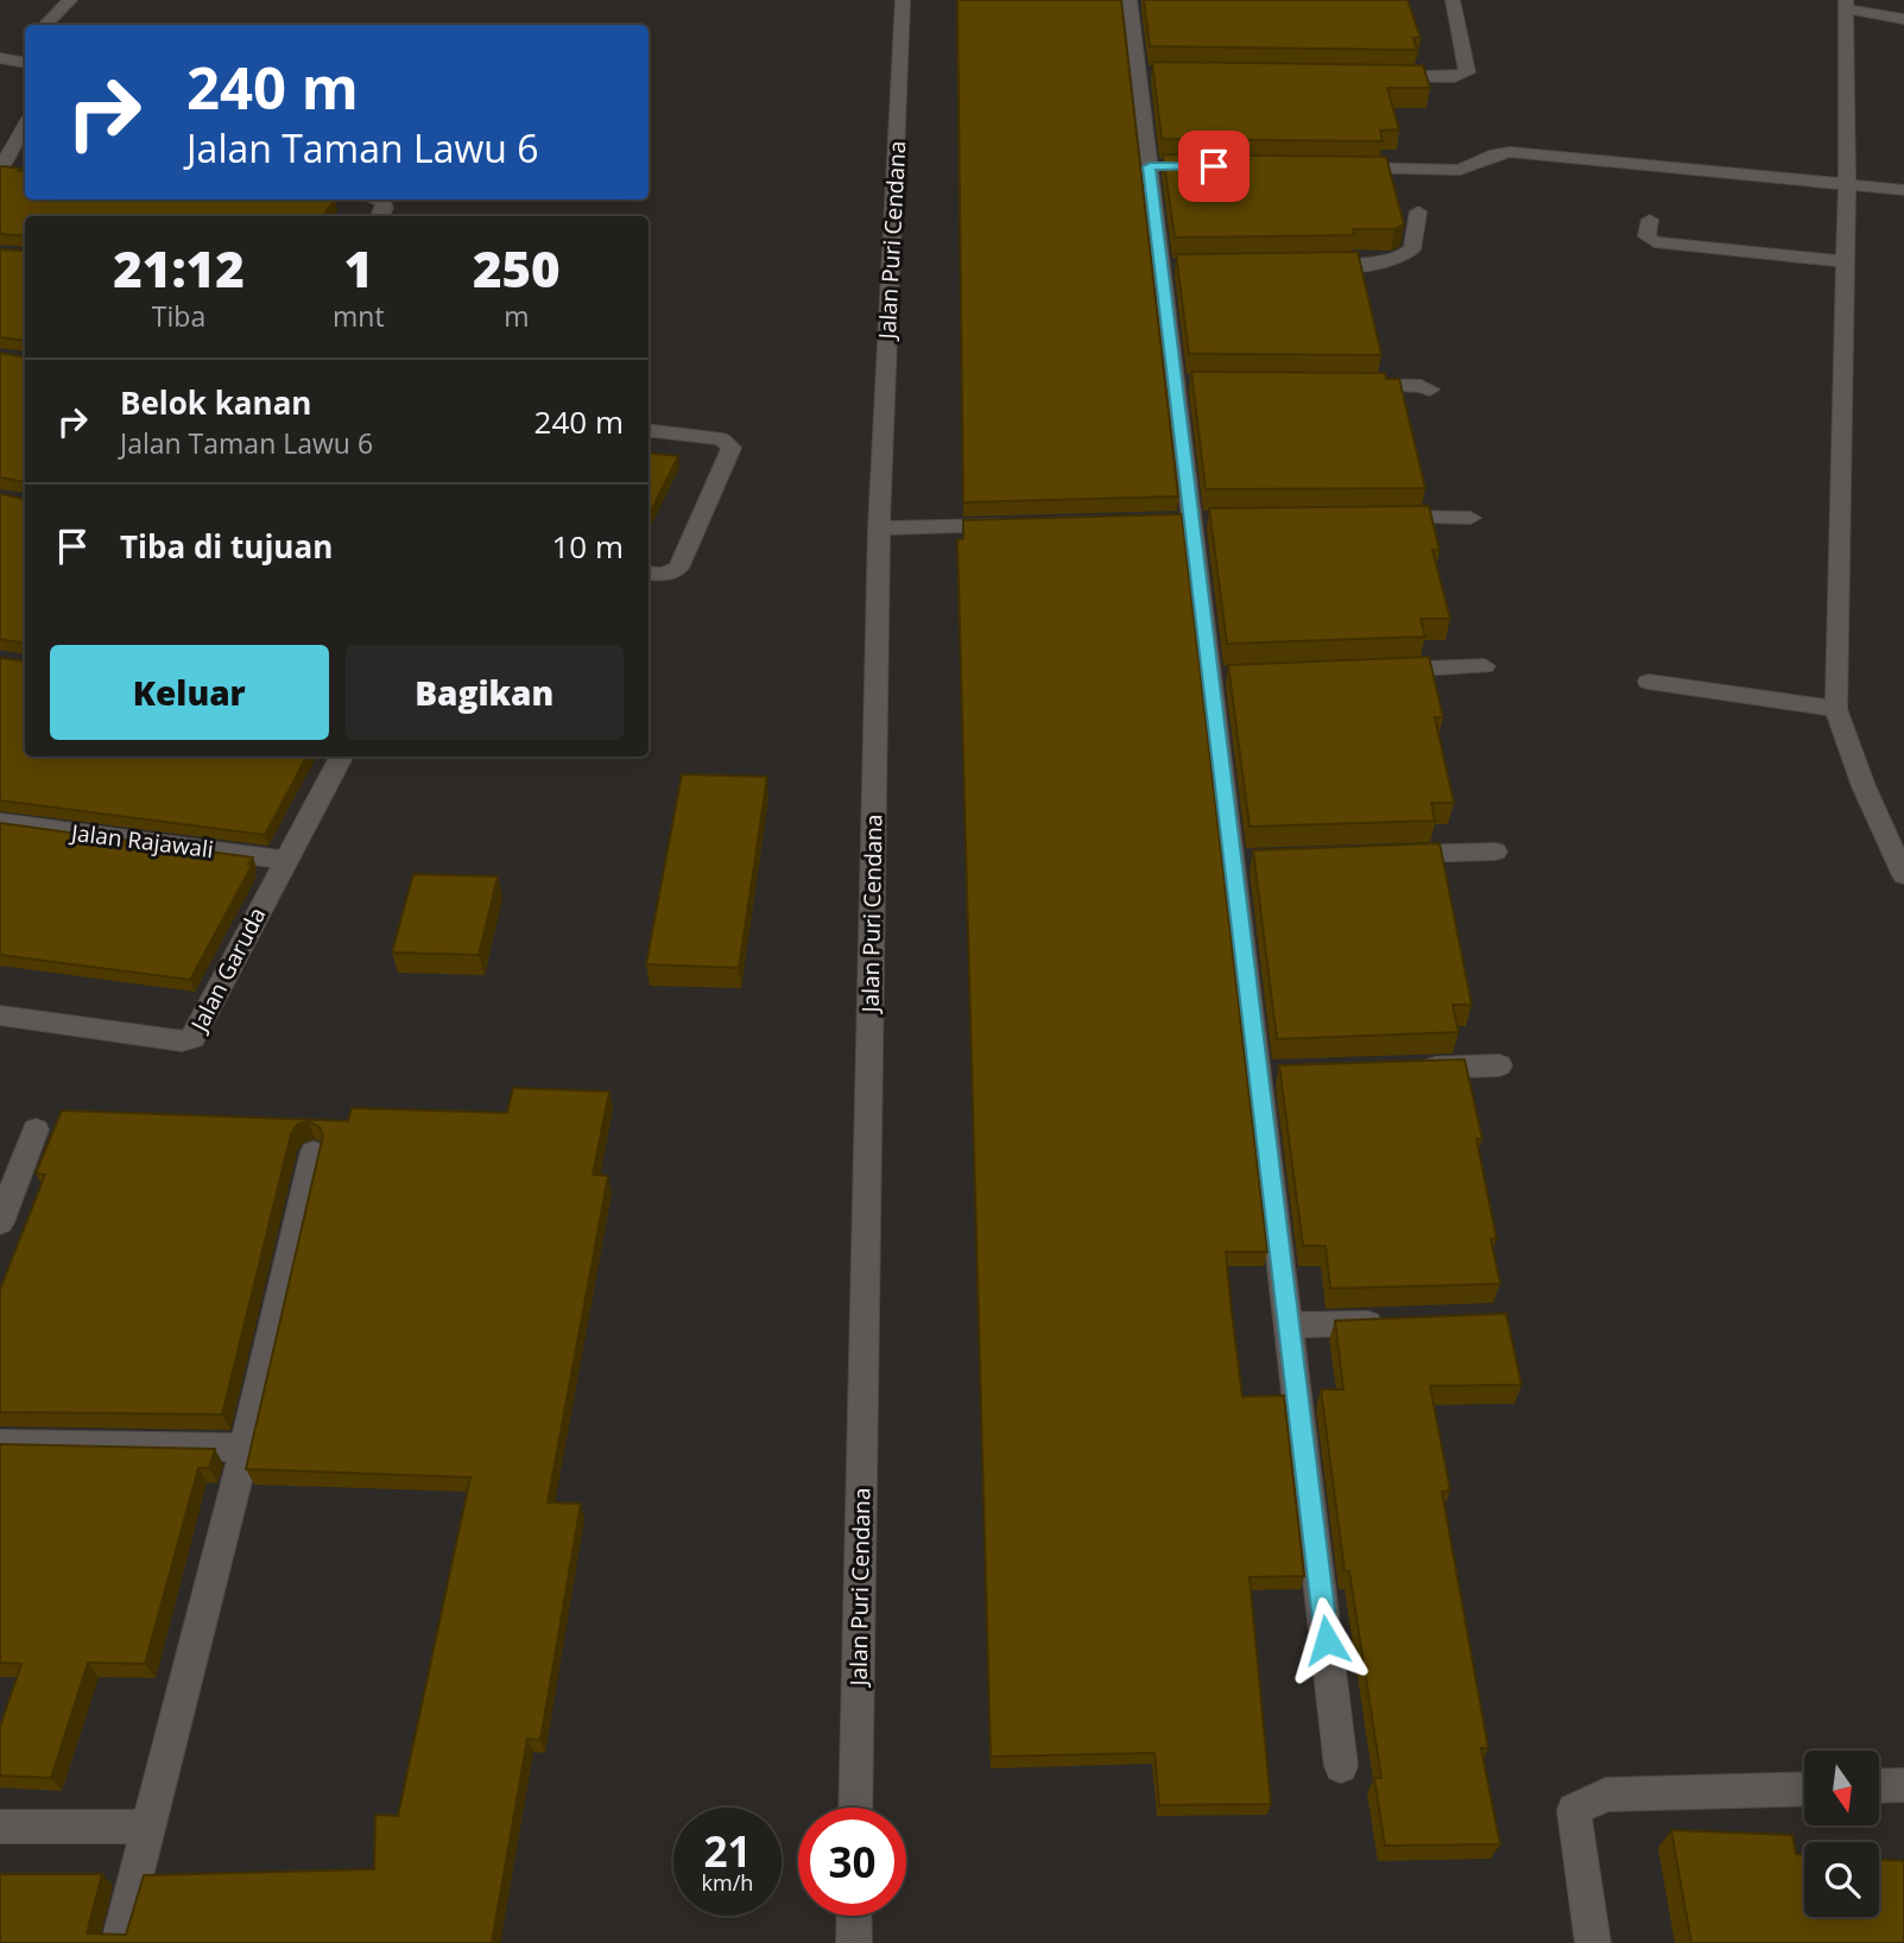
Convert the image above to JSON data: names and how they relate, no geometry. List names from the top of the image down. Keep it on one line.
{"streets":{"street":["Jalan Puri Cendana","Jalan Rajawali","Jalan Garuda"]},"crossings":[["Jalan Rajawali","Jalan Garuda"]],"north":"bottom","page":{"turn":["240 m","Jalan Taman Lawu 6"],"eta":["21:12","Tiba","1","mnt","250","m"],"list":[{"name":"Belok kanan","note":"Jalan Taman Lawu 6","value":"240 m"},{"name":"Tiba di tujuan","value":"10 m"}],"buttons":["Keluar","Bagikan"],"speed":"21 km/h","limit":"30"}}
